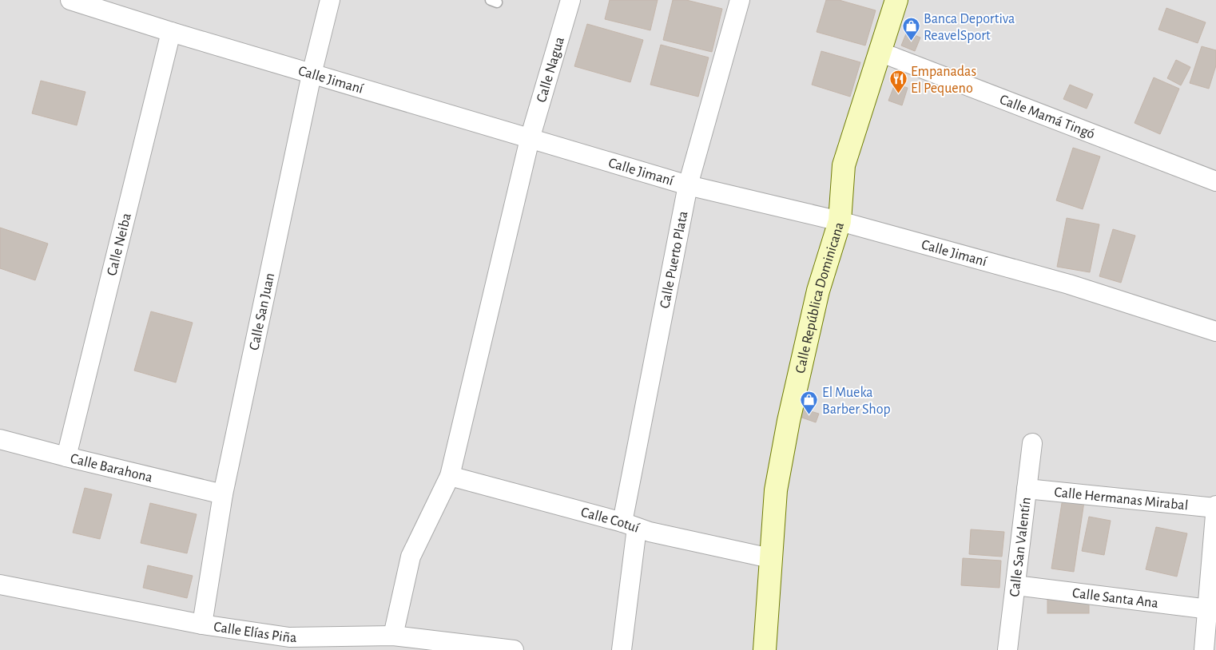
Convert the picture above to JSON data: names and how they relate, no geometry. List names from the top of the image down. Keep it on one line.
{"streets":{"street":["Calle Nagua","Calle Jimaní","Calle Mamá Tingó","Calle Neiba","Calle Puerto Plata","Calle República Dominicana","Calle San Juan","Calle Barahona","Calle Hermanas Mirabal","Calle Cotuí","Calle San Valentín","Calle Santa Ana","Calle Elías Piña"]},"crossings":[["Calle Nagua","Calle Jimaní"],["Calle Nagua","Calle Cotuí"],["Calle Nagua","Calle Elías Piña"],["Calle Jimaní","Calle Neiba"],["Calle Jimaní","Calle Puerto Plata"],["Calle Jimaní","Calle República Dominicana"],["Calle Jimaní","Calle San Juan"],["Calle Mamá Tingó","Calle República Dominicana"],["Calle Neiba","Calle Barahona"],["Calle Puerto Plata","Calle Cotuí"],["Calle República Dominicana","Calle Cotuí"],["Calle San Juan","Calle Barahona"],["Calle San Juan","Calle Elías Piña"],["Calle Hermanas Mirabal","Calle San Valentín"],["Calle San Valentín","Calle Santa Ana"]],"places":{"shop":["Banca Deportiva ReavelSport","El Mueka Barber Shop"],"restaurant":["Empanadas El Pequeno"]}}
